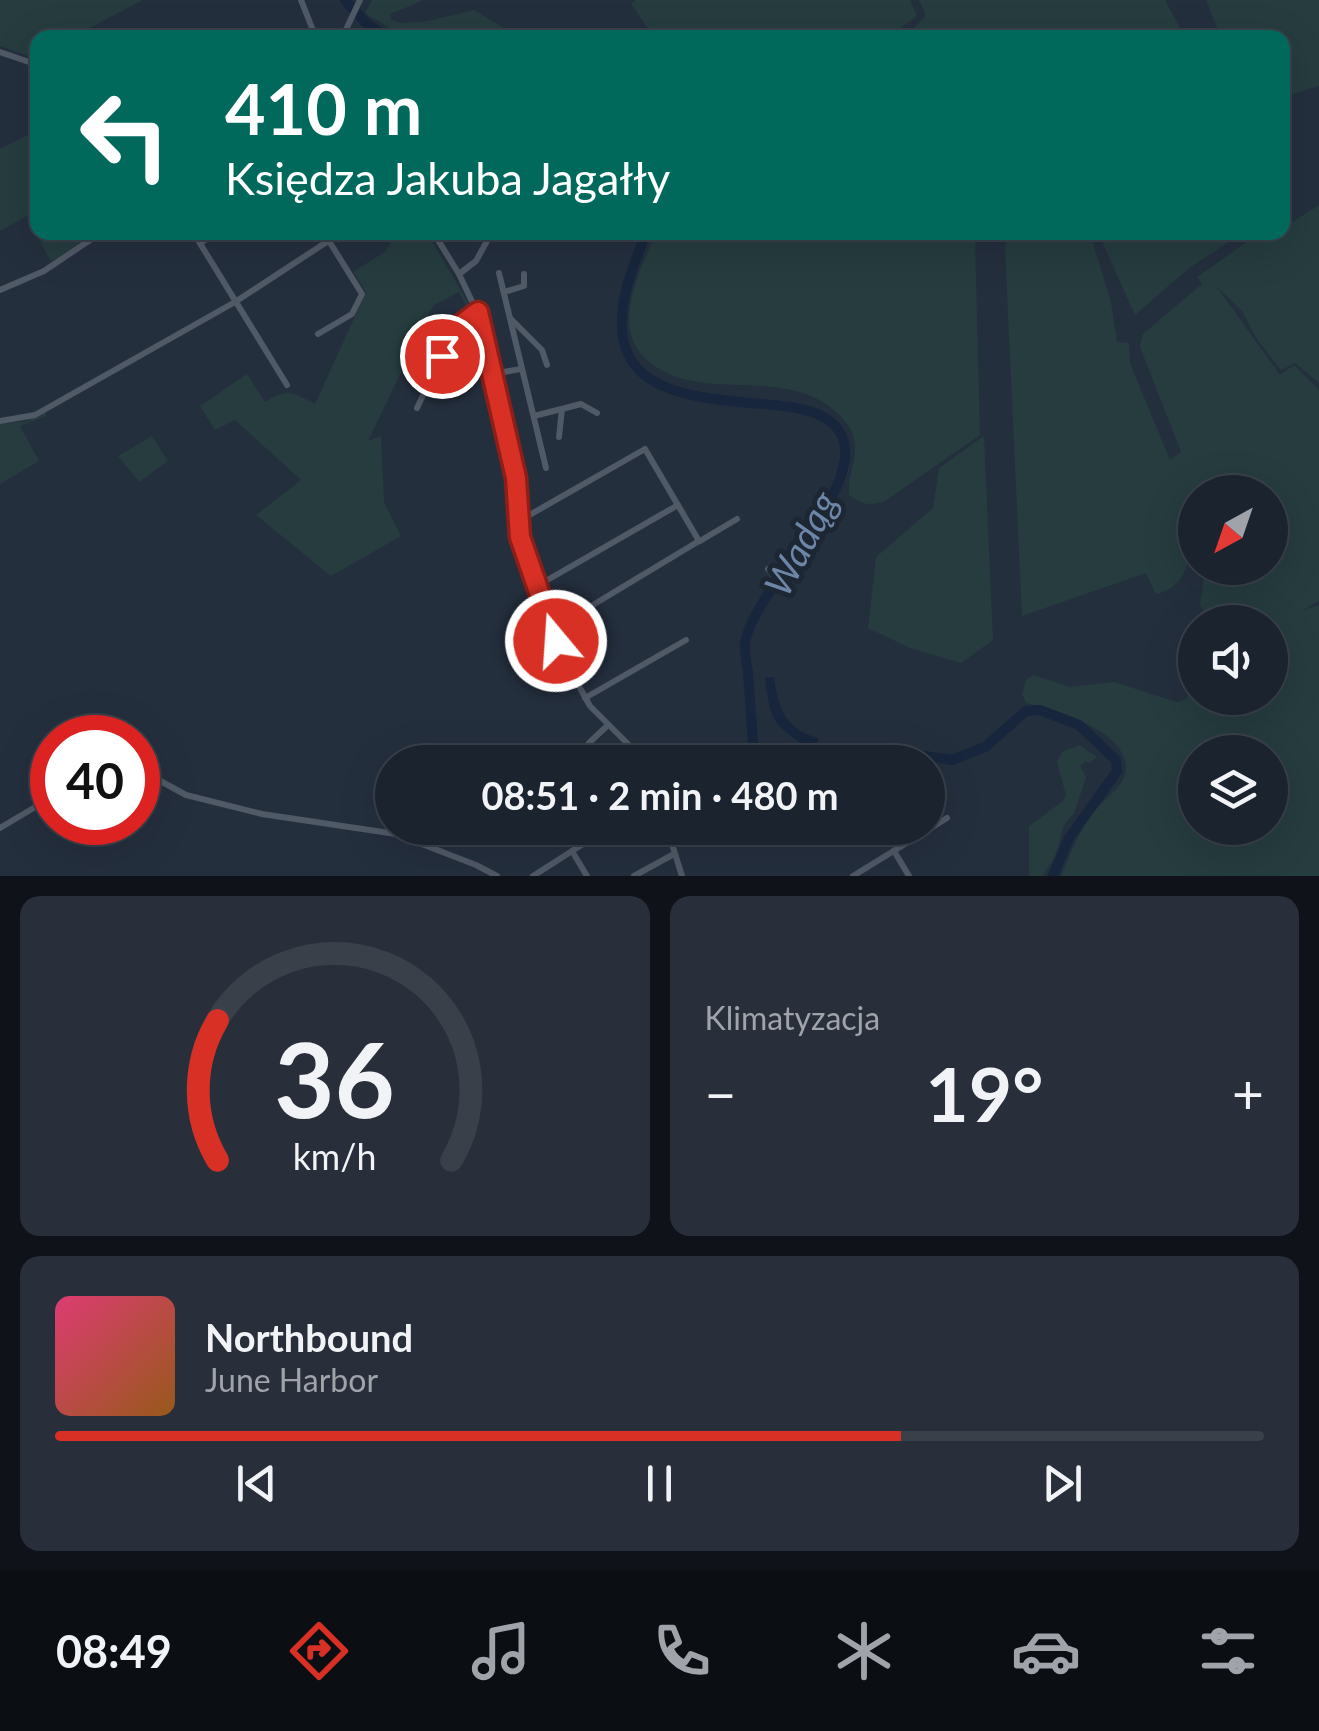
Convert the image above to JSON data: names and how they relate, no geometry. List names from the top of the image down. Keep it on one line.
{"water":["Wadąg"],"north":"bottom left","page":{"turn":["410 m","Księdza Jakuba Jagałły"],"limit":"40","trip":"08:51 · 2 min · 480 m","tile":"Klimatyzacja","heat":["−","19°","+"],"song":["Northbound","June Harbor"],"tabs":"08:49","gauge":["36","km/h"]}}
